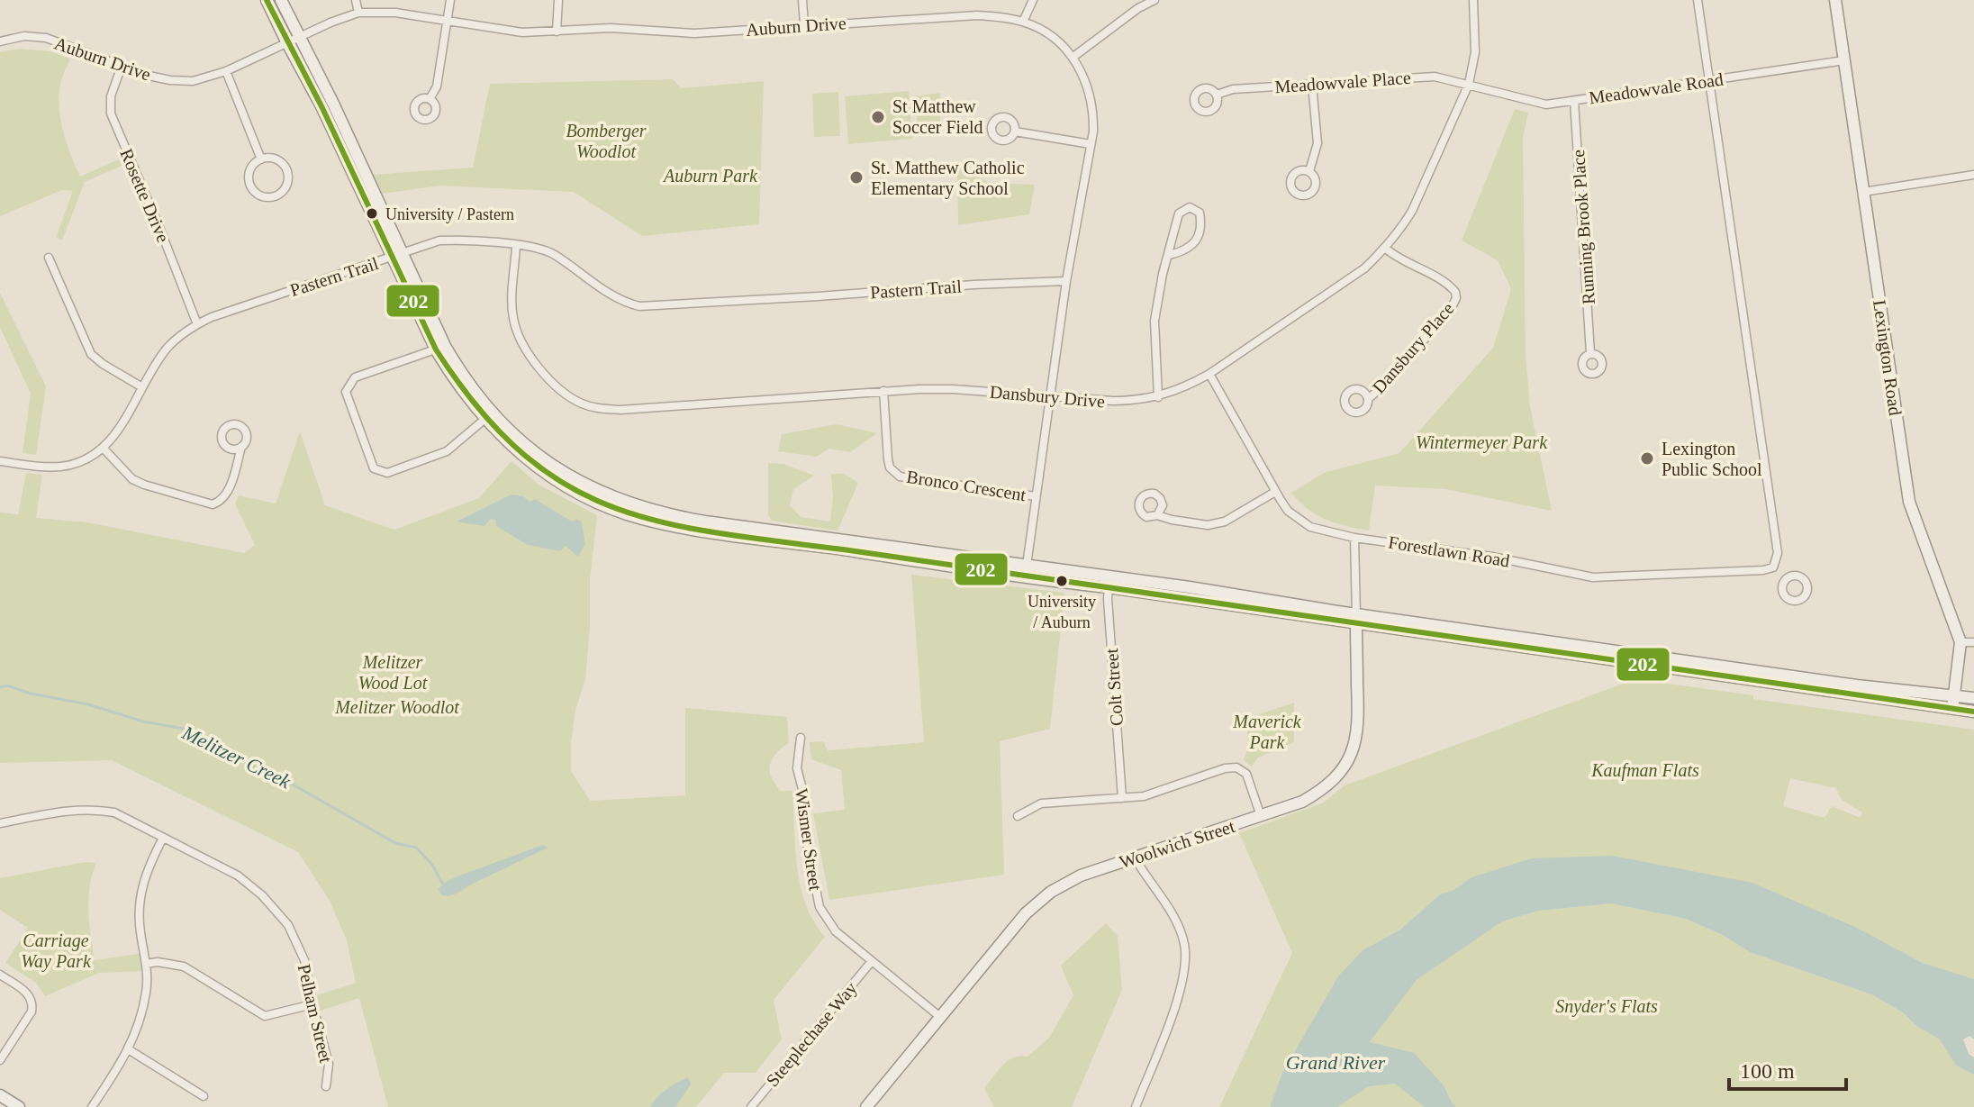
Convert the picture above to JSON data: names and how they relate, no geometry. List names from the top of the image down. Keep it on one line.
{"streets":{"main road":["Lexington Road","Woolwich Street"],"street":["Auburn Drive","Meadowvale Place","Meadowvale Road","Rosette Drive","Running Brook Place","Pastern Trail","Dansbury Place","Dansbury Drive","Bronco Crescent","Forestlawn Road","Colt Street","Wismer Street","Pelham Street","Steeplechase Way"]},"crossings":[["Auburn Drive","Rosette Drive"],["Auburn Drive","Pastern Trail"],["Auburn Drive","Dansbury Drive"],["Auburn Drive","Bronco Crescent"],["Meadowvale Place","Meadowvale Road"],["Meadowvale Place","Dansbury Drive"],["Meadowvale Road","Running Brook Place"],["Meadowvale Road","Lexington Road"],["Meadowvale Road","Dansbury Drive"],["Rosette Drive","Pastern Trail"],["Pastern Trail","Dansbury Drive"],["Dansbury Place","Dansbury Drive"],["Dansbury Drive","Bronco Crescent"],["Dansbury Drive","Forestlawn Road"],["Forestlawn Road","Woolwich Street"],["Wismer Street","Woolwich Street"],["Wismer Street","Steeplechase Way"]],"water":["Melitzer Creek","Grand River"],"parks":["Bomberger Woodlot","Auburn Park","Wintermeyer Park","Melitzer Wood Lot","Melitzer Woodlot","Maverick Park","Kaufman Flats","Carriage Way Park","Snyder's Flats"],"places":["St Matthew Soccer Field","St. Matthew Catholic Elementary School","University / Pastern","Lexington Public School","University / Auburn"],"lines":["transit line 202"],"scale_bar":"100 m"}
